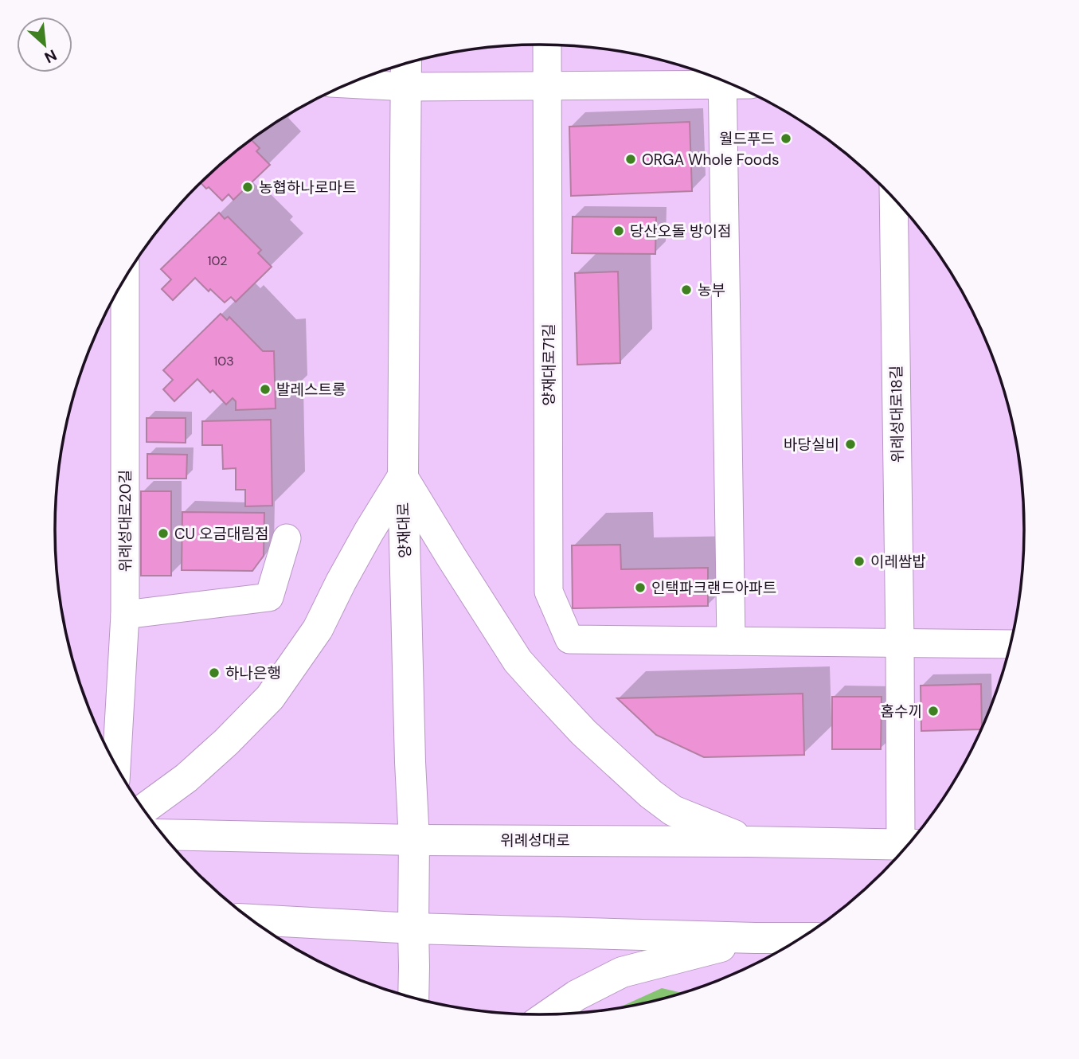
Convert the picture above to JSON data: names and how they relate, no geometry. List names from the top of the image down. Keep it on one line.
{"streets":{"main road":["양재대로","위례성대로"],"street":["양재대로71길","위례성대로18길","위례성대로20길"]},"crossings":[["양재대로","위례성대로"]],"places":["월드푸드","ORGA Whole Foods","농협하나로마트","당산오돌 방이점","농부","발레스트롱","바당실비","CU 오금대림점","이레쌈밥","인택파크랜드아파트","하나은행","홈수끼"],"house_numbers":["102","103"],"north":"bottom right"}
